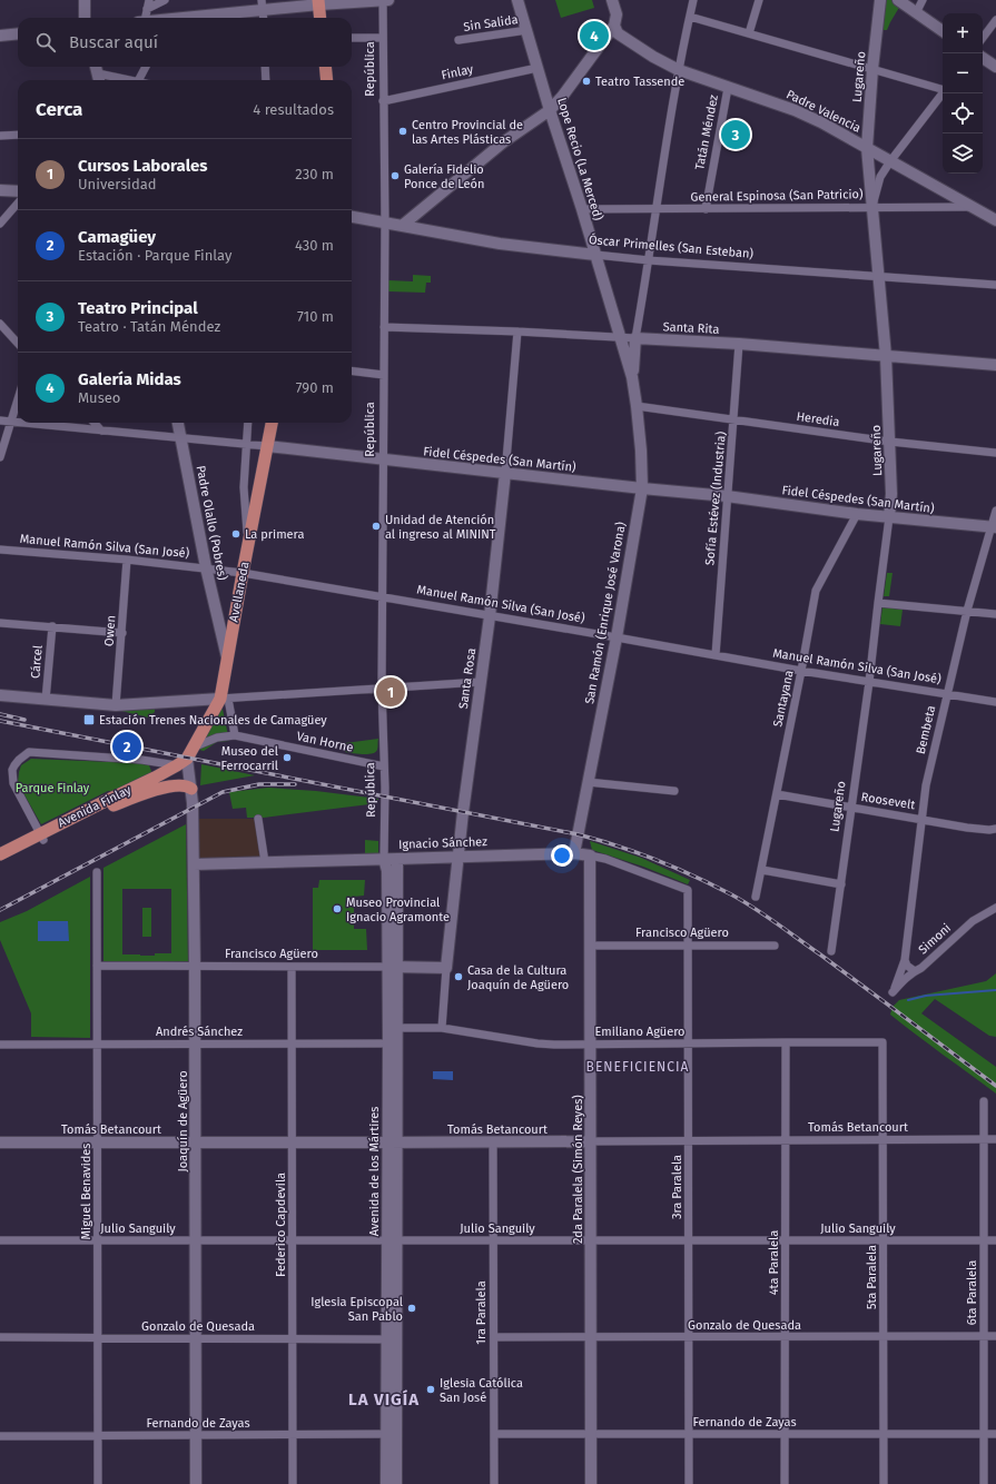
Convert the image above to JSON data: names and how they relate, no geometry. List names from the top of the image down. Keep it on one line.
{"streets":{"main road":["Avellaneda","Avenida Finlay"],"street":["Sin Salida","República","Finlay","Lugareño","Padre Valencia","Tatán Méndez","Lope Recio (La Merced)","General Espinosa (San Patricio)","Óscar Primelles (San Esteban)","Santa Rita","Heredia","Fidel Céspedes (San Martín)","Sofía Estévez (Industria)","Padre Olallo (Pobres)","Manuel Ramón Silva (San José)","San Ramón (Enrique José Varona)","Owen","Cárcel","Santa Rosa","Santayana","Bembeta","Van Horne","Roosevelt","Ignacio Sánchez","Francisco Agüero","Simoni","Andrés Sánchez","Emiliano Agüero","Joaquín de Agüero","Tomás Betancourt","2da Paralela (Simón Reyes)","Avenida de los Mártires","3ra Paralela","Miguel Benavides","Federico Capdevila","Julio Sanguily","4ta Paralela","5ta Paralela","6ta Paralela","1ra Paralela","Gonzalo de Quesada","Fernando de Zayas"]},"crossings":[["Sin Salida","Lope Recio (La Merced)"],["República","Finlay"],["República","Óscar Primelles (San Esteban)"],["República","Santa Rita"],["República","Fidel Céspedes (San Martín)"],["República","Manuel Ramón Silva (San José)"],["República","Van Horne"],["República","Ignacio Sánchez"],["República","Avenida de los Mártires"],["Finlay","Lope Recio (La Merced)"],["Lugareño","Padre Valencia"],["Lugareño","General Espinosa (San Patricio)"],["Lugareño","Óscar Primelles (San Esteban)"],["Lugareño","Santa Rita"],["Lugareño","Heredia"],["Lugareño","Fidel Céspedes (San Martín)"],["Lugareño","Manuel Ramón Silva (San José)"],["Lugareño","Roosevelt"],["Padre Valencia","Tatán Méndez"],["Padre Valencia","General Espinosa (San Patricio)"],["Tatán Méndez","General Espinosa (San Patricio)"],["Lope Recio (La Merced)","General Espinosa (San Patricio)"],["Lope Recio (La Merced)","Óscar Primelles (San Esteban)"],["Lope Recio (La Merced)","Santa Rita"],["Lope Recio (La Merced)","San Ramón (Enrique José Varona)"],["Santa Rita","Sofía Estévez (Industria)"],["Santa Rita","Santa Rosa"],["Heredia","Sofía Estévez (Industria)"],["Heredia","San Ramón (Enrique José Varona)"],["Fidel Céspedes (San Martín)","Sofía Estévez (Industria)"],["Fidel Céspedes (San Martín)","Padre Olallo (Pobres)"],["Fidel Céspedes (San Martín)","Avellaneda"],["Fidel Céspedes (San Martín)","San Ramón (Enrique José Varona)"],["Fidel Céspedes (San Martín)","Santa Rosa"],["Fidel Céspedes (San Martín)","Santayana"],["Fidel Céspedes (San Martín)","Bembeta"],["Sofía Estévez (Industria)","Manuel Ramón Silva (San José)"],["Padre Olallo (Pobres)","Manuel Ramón Silva (San José)"],["Padre Olallo (Pobres)","Avellaneda"],["Manuel Ramón Silva (San José)","Avellaneda"],["Manuel Ramón Silva (San José)","San Ramón (Enrique José Varona)"],["Manuel Ramón Silva (San José)","Owen"],["Manuel Ramón Silva (San José)","Santa Rosa"],["Manuel Ramón Silva (San José)","Santayana"],["Manuel Ramón Silva (San José)","Bembeta"],["Avellaneda","Van Horne"],["Avellaneda","Avenida Finlay"],["Avellaneda","Joaquín de Agüero"],["San Ramón (Enrique José Varona)","Ignacio Sánchez"],["Santa Rosa","Ignacio Sánchez"],["Santa Rosa","Francisco Agüero"],["Santa Rosa","Emiliano Agüero"],["Santayana","Roosevelt"],["Bembeta","Roosevelt"],["Bembeta","Simoni"],["Van Horne","Avenida Finlay"],["Van Horne","Joaquín de Agüero"],["Avenida Finlay","Joaquín de Agüero"],["Ignacio Sánchez","Joaquín de Agüero"],["Ignacio Sánchez","2da Paralela (Simón Reyes)"],["Ignacio Sánchez","Avenida de los Mártires"],["Ignacio Sánchez","3ra Paralela"],["Francisco Agüero","Joaquín de Agüero"],["Francisco Agüero","2da Paralela (Simón Reyes)"],["Francisco Agüero","Avenida de los Mártires"],["Francisco Agüero","3ra Paralela"],["Francisco Agüero","Miguel Benavides"],["Francisco Agüero","Federico Capdevila"],["Andrés Sánchez","Joaquín de Agüero"],["Andrés Sánchez","Avenida de los Mártires"],["Andrés Sánchez","Miguel Benavides"],["Andrés Sánchez","Federico Capdevila"],["Emiliano Agüero","2da Paralela (Simón Reyes)"],["Emiliano Agüero","Avenida de los Mártires"],["Emiliano Agüero","3ra Paralela"],["Emiliano Agüero","4ta Paralela"],["Emiliano Agüero","5ta Paralela"],["Joaquín de Agüero","Tomás Betancourt"],["Joaquín de Agüero","Julio Sanguily"],["Joaquín de Agüero","Gonzalo de Quesada"],["Joaquín de Agüero","Fernando de Zayas"],["Tomás Betancourt","2da Paralela (Simón Reyes)"],["Tomás Betancourt","Avenida de los Mártires"],["Tomás Betancourt","3ra Paralela"],["Tomás Betancourt","Miguel Benavides"],["Tomás Betancourt","Federico Capdevila"],["Tomás Betancourt","4ta Paralela"],["Tomás Betancourt","5ta Paralela"],["Tomás Betancourt","6ta Paralela"],["Tomás Betancourt","1ra Paralela"],["2da Paralela (Simón Reyes)","Julio Sanguily"],["2da Paralela (Simón Reyes)","Gonzalo de Quesada"],["2da Paralela (Simón Reyes)","Fernando de Zayas"],["Avenida de los Mártires","Julio Sanguily"],["Avenida de los Mártires","Gonzalo de Quesada"],["Avenida de los Mártires","Fernando de Zayas"],["3ra Paralela","Julio Sanguily"],["3ra Paralela","Gonzalo de Quesada"],["3ra Paralela","Fernando de Zayas"],["Miguel Benavides","Julio Sanguily"],["Miguel Benavides","Gonzalo de Quesada"],["Miguel Benavides","Fernando de Zayas"],["Federico Capdevila","Julio Sanguily"],["Federico Capdevila","Gonzalo de Quesada"],["Federico Capdevila","Fernando de Zayas"],["Julio Sanguily","4ta Paralela"],["Julio Sanguily","5ta Paralela"],["Julio Sanguily","6ta Paralela"],["Julio Sanguily","1ra Paralela"],["4ta Paralela","Gonzalo de Quesada"],["4ta Paralela","Fernando de Zayas"],["5ta Paralela","Gonzalo de Quesada"],["5ta Paralela","Fernando de Zayas"],["6ta Paralela","Gonzalo de Quesada"],["6ta Paralela","Fernando de Zayas"],["1ra Paralela","Gonzalo de Quesada"],["1ra Paralela","Fernando de Zayas"]],"districts":["BENEFICIENCIA","LA VIGÍA"],"parks":["Parque Finlay"],"places":{"other":["Teatro Tassende","Centro Provincial de las Artes Plásticas","Galería Fidelio Ponce de León","Unidad de Atención al ingreso al MININT","La primera","Museo del Ferrocarril","Museo Provincial Ignacio Agramonte","Casa de la Cultura Joaquín de Agüero","Iglesia Episcopal San Pablo","Iglesia Católica San José"],"transit":["Estación Trenes Nacionales de Camagüey"]},"page":{"map_buttons":["+","−"],"search":"Buscar aquí","pins":["4","3","1","2"],"heading":["Cerca","4 resultados"],"list":[{"mark":"1","name":"Cursos Laborales","note":"Universidad","value":"230 m"},{"mark":"2","name":"Camagüey","note":"Estación · Parque Finlay","value":"430 m"},{"mark":"3","name":"Teatro Principal","note":"Teatro · Tatán Méndez","value":"710 m"},{"mark":"4","name":"Galería Midas","note":"Museo","value":"790 m"}]}}
